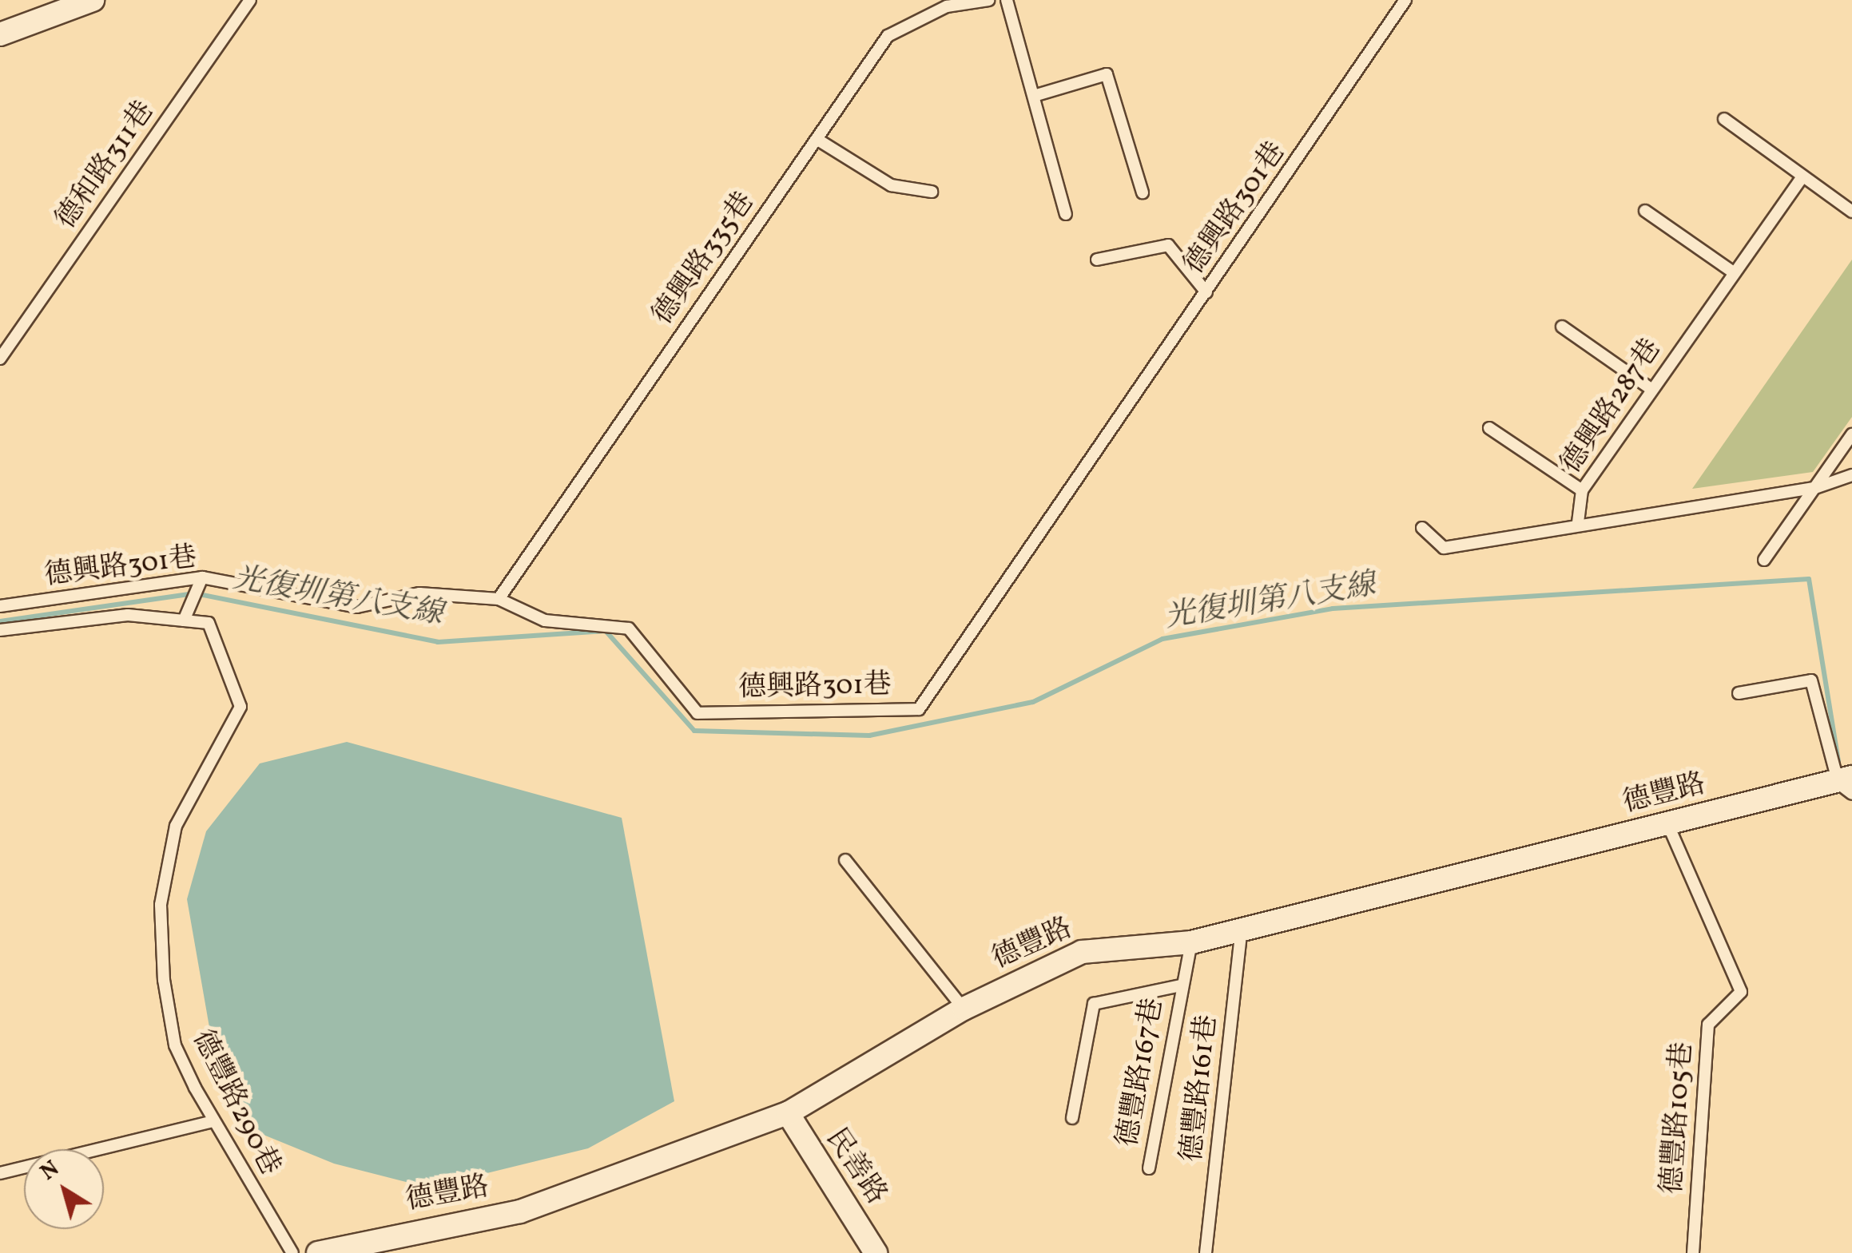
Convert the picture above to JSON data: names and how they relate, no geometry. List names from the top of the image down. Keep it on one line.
{"streets":{"street":["德豐路","民善路"],"lane":["德和路311巷","德興路301巷","德興路335巷","德興路287巷","德豐路167巷","德豐路161巷","德豐路290巷","德豐路105巷"]},"crossings":[["德興路301巷","德興路335巷"],["德豐路","德豐路167巷"],["德豐路","德豐路161巷"],["德豐路","德豐路105巷"],["德豐路","民善路"]],"water":["光復圳第八支線"],"north":"top left"}
